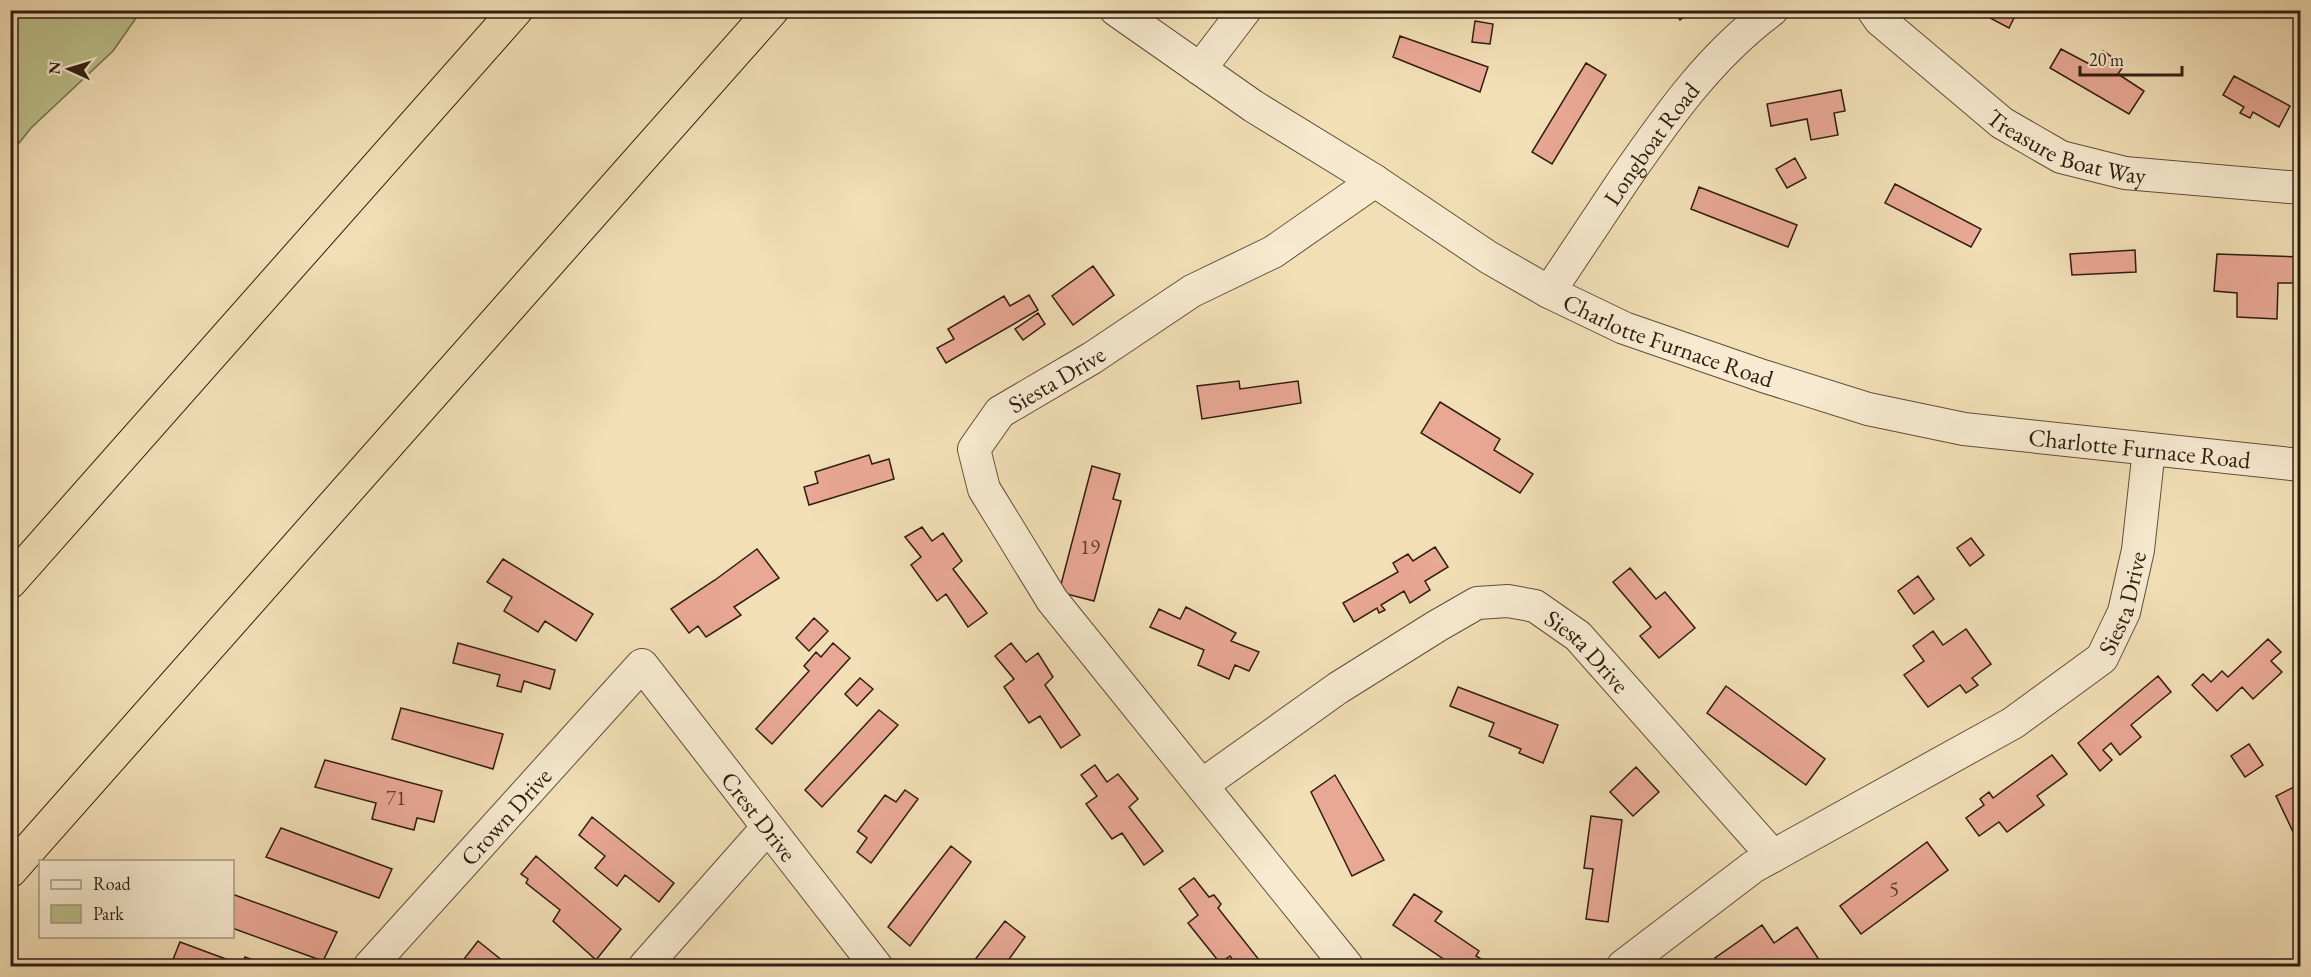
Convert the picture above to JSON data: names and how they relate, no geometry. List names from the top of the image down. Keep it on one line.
{"streets":{"street":["Treasure Boat Way","Longboat Road","Charlotte Furnace Road","Siesta Drive","Crown Drive","Crest Drive"]},"crossings":[["Longboat Road","Charlotte Furnace Road"],["Charlotte Furnace Road","Siesta Drive"],["Crown Drive","Crest Drive"]],"house_numbers":["19","71","5"],"legend":["Road","Park"],"scale_bar":"20 m","north":"left"}
